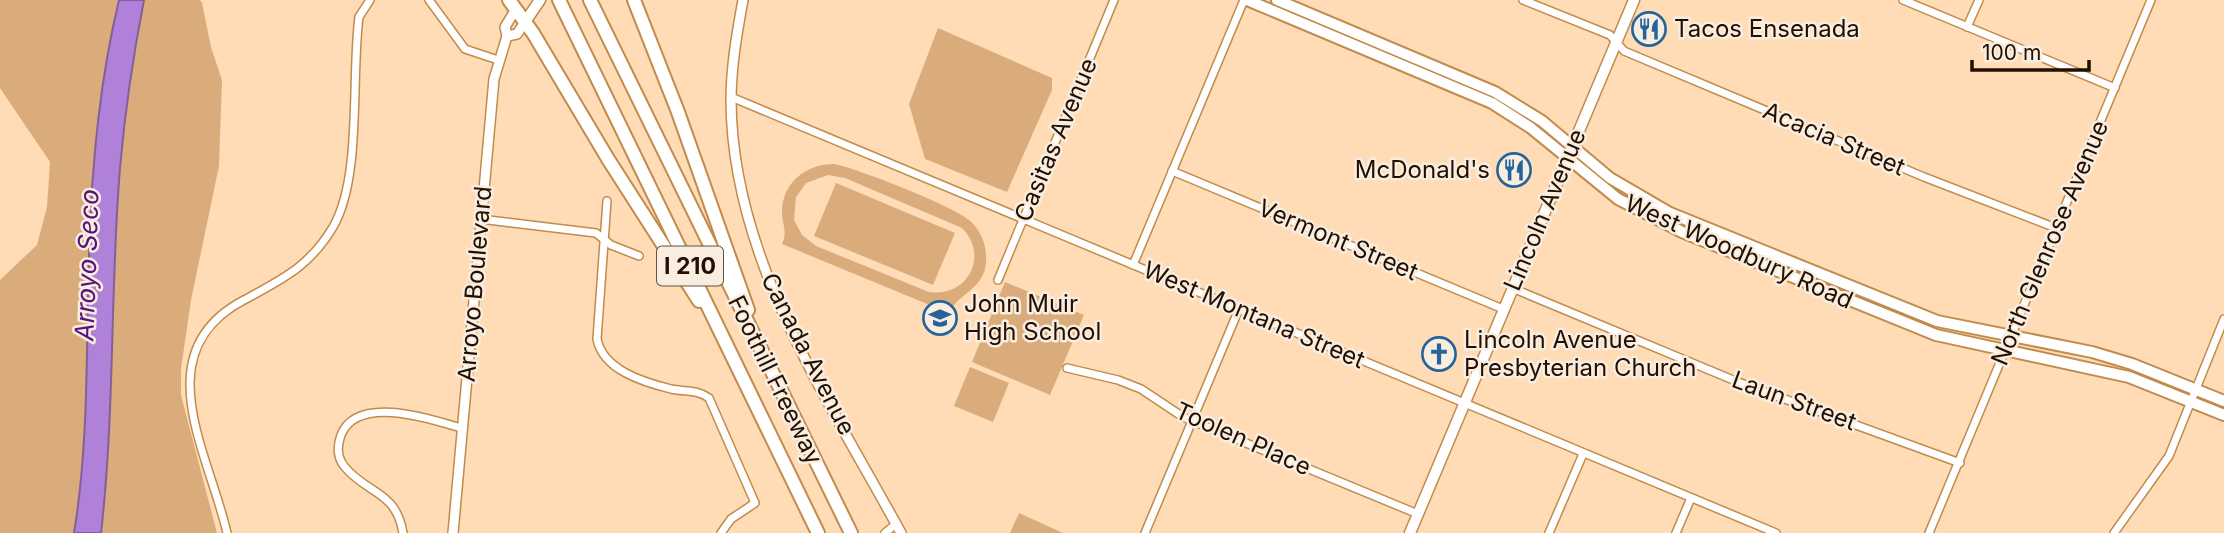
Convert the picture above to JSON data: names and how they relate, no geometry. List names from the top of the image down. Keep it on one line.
{"streets":{"highway":["I 210","Foothill Freeway"],"main road":["Lincoln Avenue","West Woodbury Road"],"street":["Acacia Street","Casitas Avenue","Vermont Street","North Glenrose Avenue","Arroyo Boulevard","West Montana Street","Canada Avenue","Laun Street","Toolen Place"]},"crossings":[["Acacia Street","Lincoln Avenue"],["Acacia Street","North Glenrose Avenue"],["Casitas Avenue","West Montana Street"],["Lincoln Avenue","Vermont Street"],["Lincoln Avenue","West Woodbury Road"],["Lincoln Avenue","West Montana Street"],["Lincoln Avenue","Laun Street"],["Lincoln Avenue","Toolen Place"],["North Glenrose Avenue","West Woodbury Road"],["North Glenrose Avenue","Laun Street"],["West Montana Street","Canada Avenue"]],"water":["Arroyo Seco"],"places":{"restaurant":["Tacos Ensenada","McDonald's"],"school or university":["John Muir High School"],"church":["Lincoln Avenue Presbyterian Church"]},"scale_bar":"100 m"}
